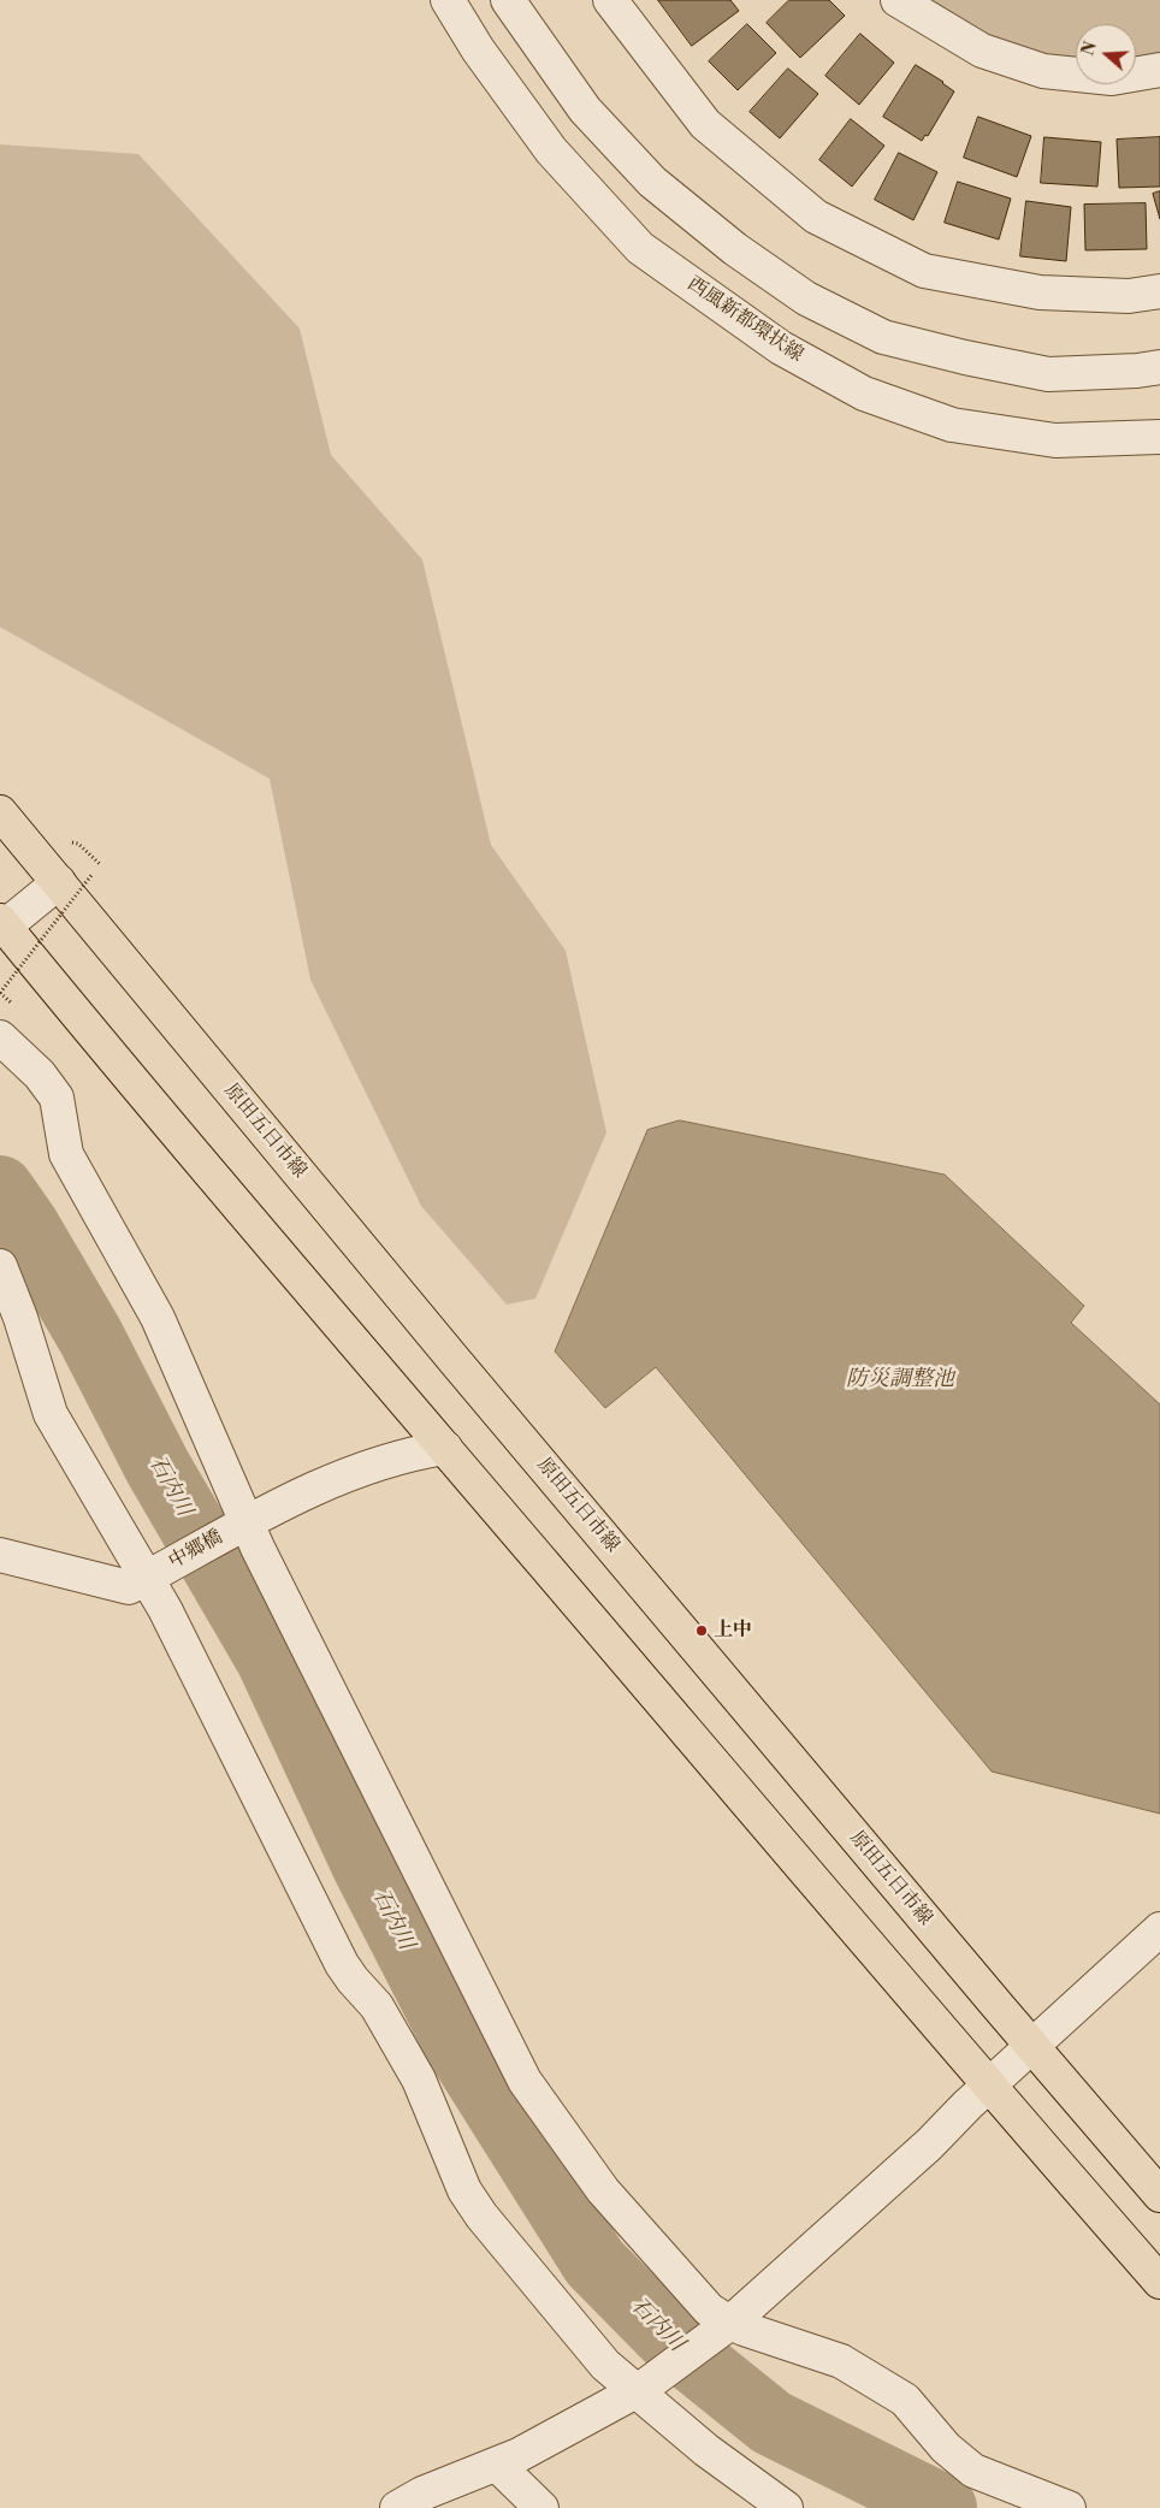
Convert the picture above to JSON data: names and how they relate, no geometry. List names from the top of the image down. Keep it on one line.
{"streets":{"main road":["原田五日市線"],"street":["西風新都環状線","中郷橋"]},"water":["防災調整池","石内川"],"places":["上中"],"north":"left"}
